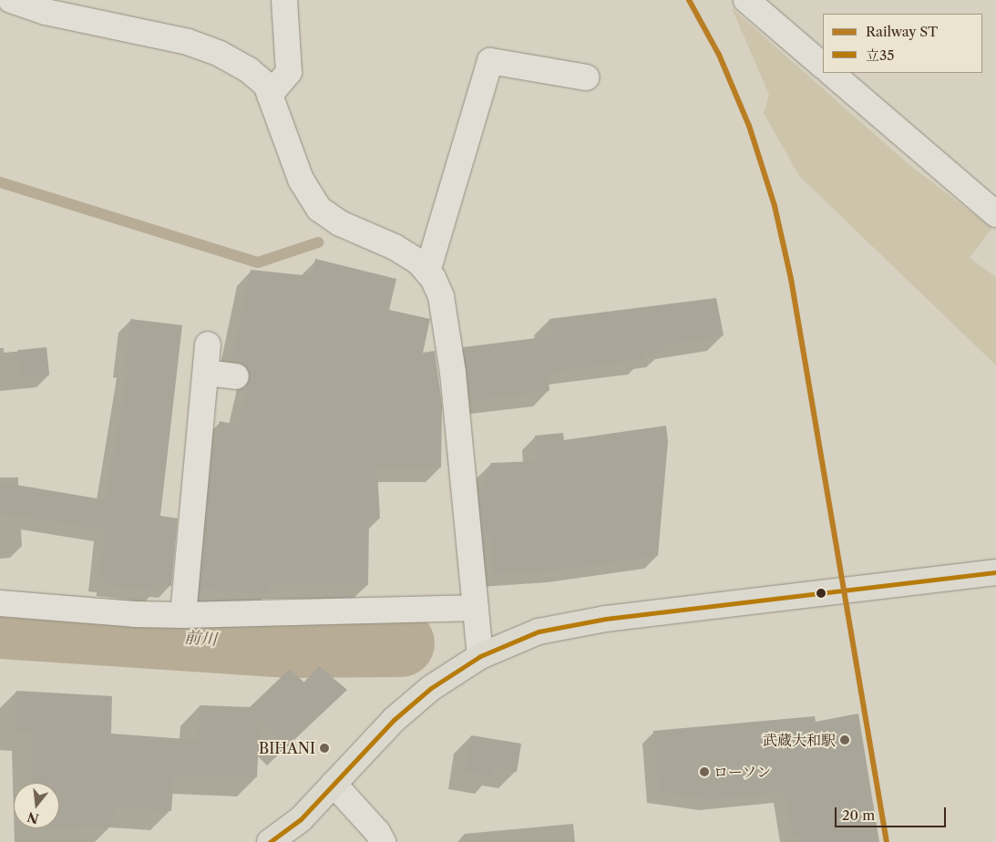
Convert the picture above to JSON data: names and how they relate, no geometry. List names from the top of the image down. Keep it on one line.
{"water":["前川"],"places":["武蔵大和駅","BIHANI","ローソン"],"lines":["rail line ST","transit line 立35"],"legend":["Railway ST","立35"],"scale_bar":"20 m","north":"bottom"}
